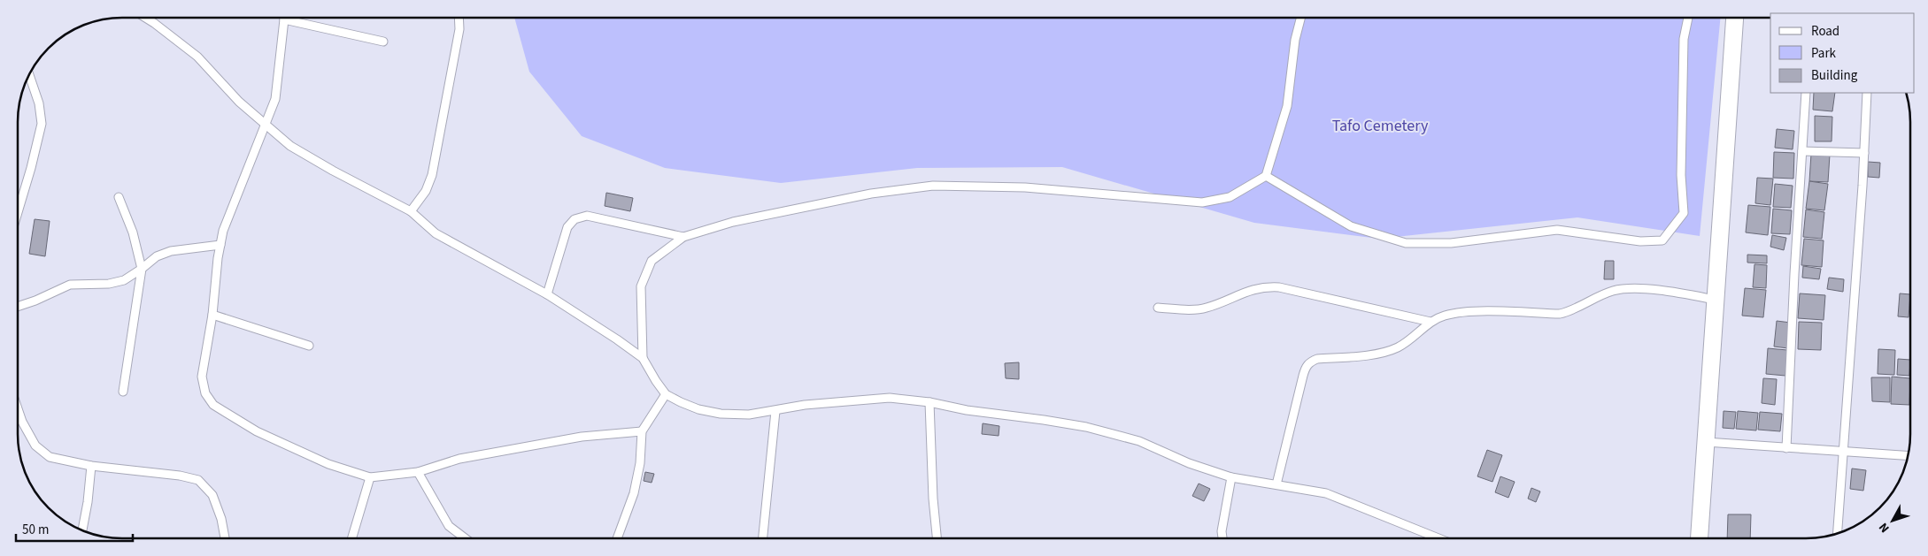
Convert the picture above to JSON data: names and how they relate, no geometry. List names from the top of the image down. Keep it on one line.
{"parks":["Tafo Cemetery"],"legend":["Road","Park","Building"],"scale_bar":"50 m","north":"bottom left"}
